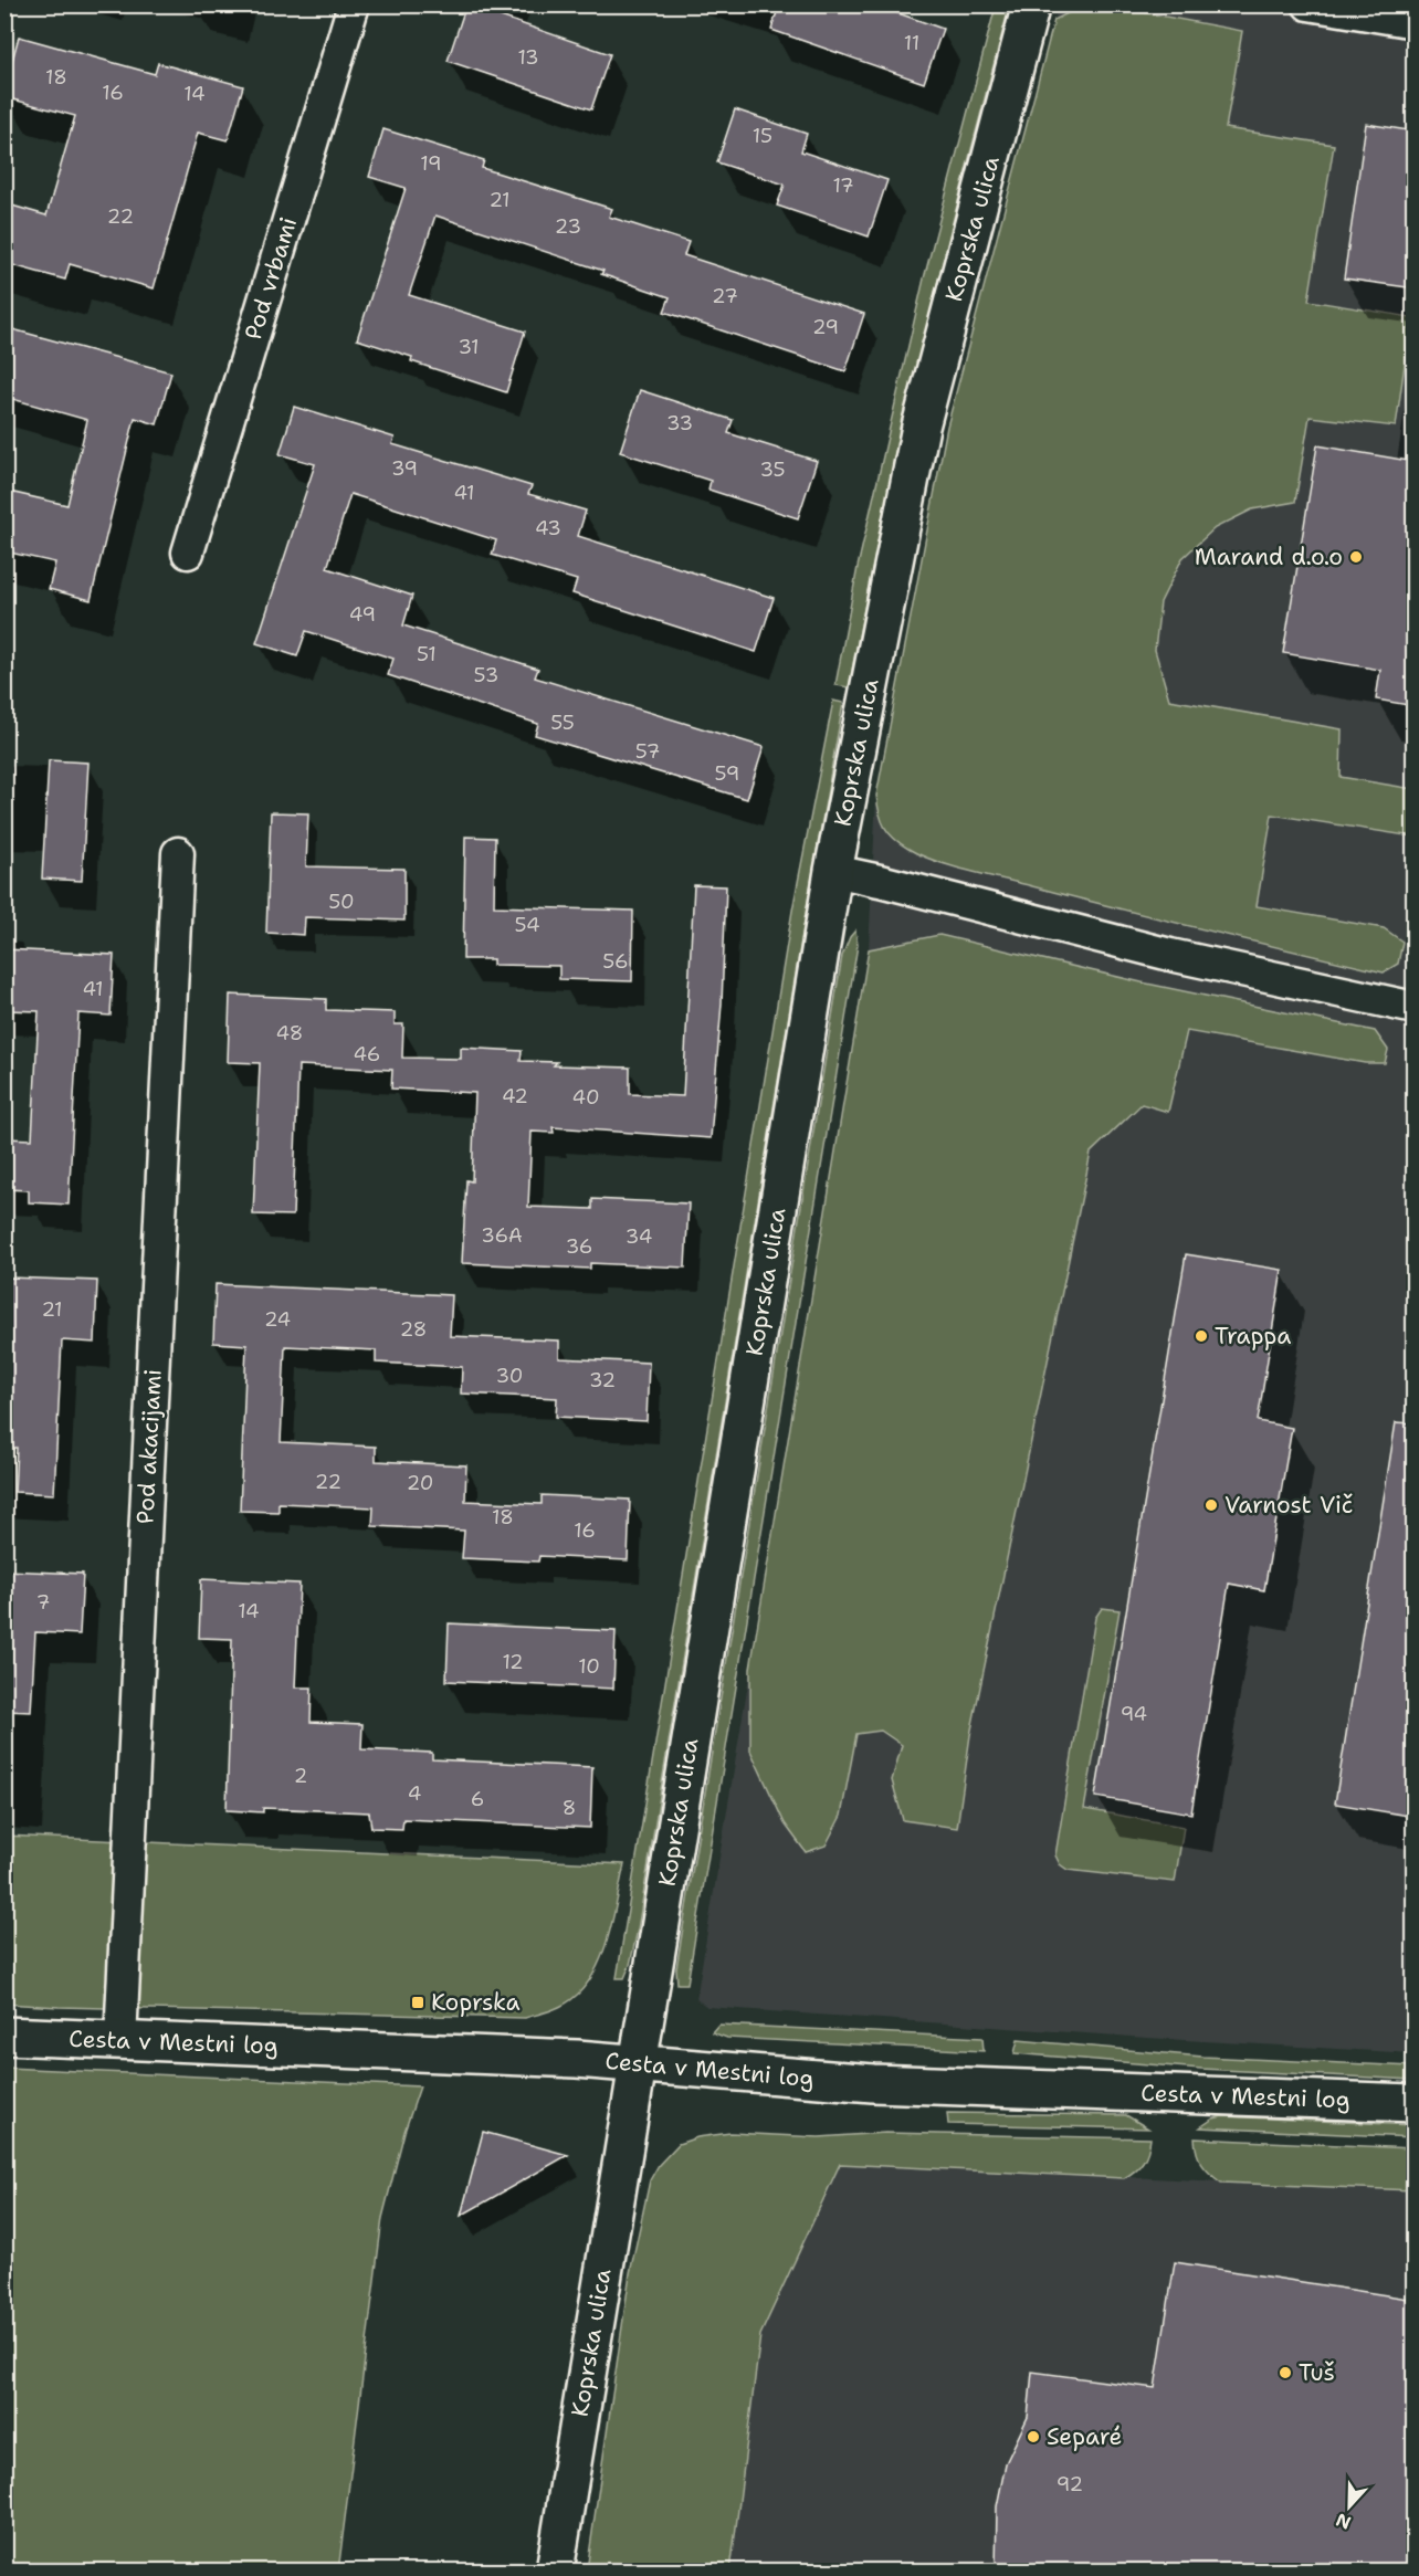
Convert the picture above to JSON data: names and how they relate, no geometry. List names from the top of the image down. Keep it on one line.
{"streets":{"street":["Koprska ulica","Pod vrbami","Pod akacijami","Cesta v Mestni log"]},"crossings":[["Koprska ulica","Cesta v Mestni log"],["Pod akacijami","Cesta v Mestni log"]],"places":{"other":["Marand d.o.o","Trappa","Varnost Vič","Tuš","Separé"],"transit":["Koprska"]},"house_numbers":["11","13","18","16","14","15","19","17","21","22","23","27","29","31","33","39","35","41","43","49","51","53","55","57","59","50","54","56","41","48","46","42","40","36A","34","36","21","24","28","30","32","22","20","18","16","7","14","12","10","94","2","4","6","8","92"],"north":"bottom"}
